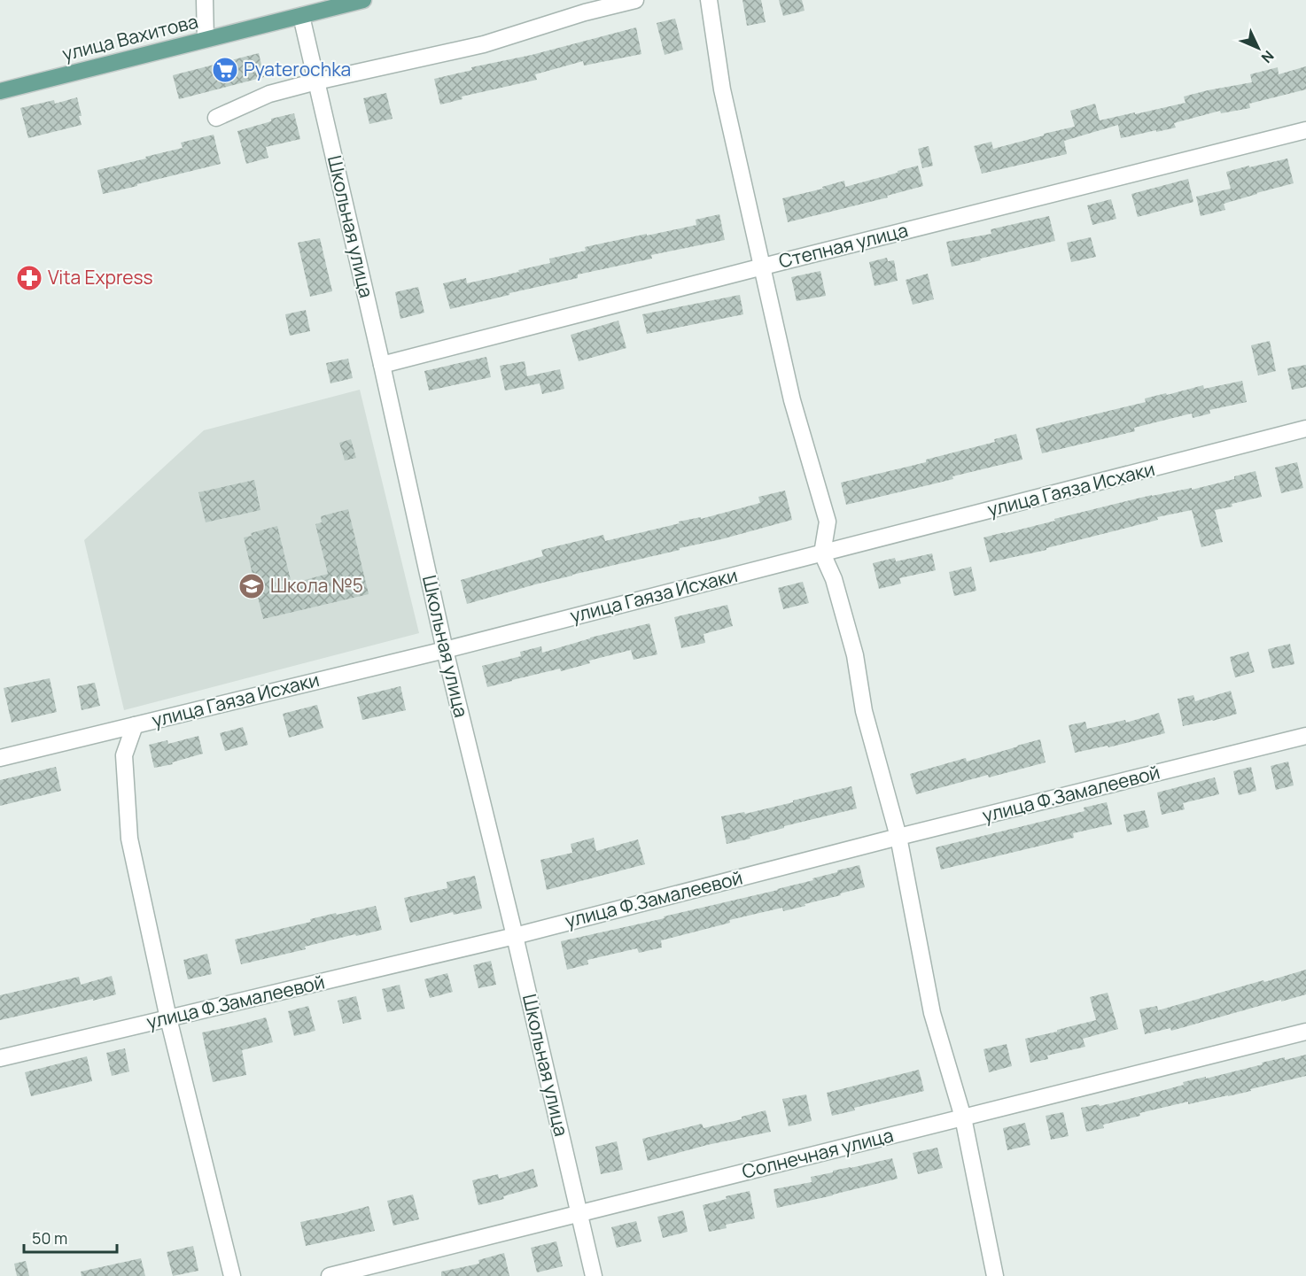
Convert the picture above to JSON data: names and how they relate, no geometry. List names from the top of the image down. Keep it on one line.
{"streets":{"main road":["улица Вахитова"],"street":["Школьная улица","Степная улица","улица Гаяза Исхаки","улица Ф.Замалеевой","Солнечная улица"]},"crossings":[["улица Вахитова","Школьная улица"],["Школьная улица","Степная улица"],["Школьная улица","улица Гаяза Исхаки"],["Школьная улица","улица Ф.Замалеевой"],["Школьная улица","Солнечная улица"]],"places":{"supermarket":["Pyaterochka"],"pharmacy":["Vita Express"],"school or university":["Школа №5"]},"scale_bar":"50 m","north":"bottom right"}
